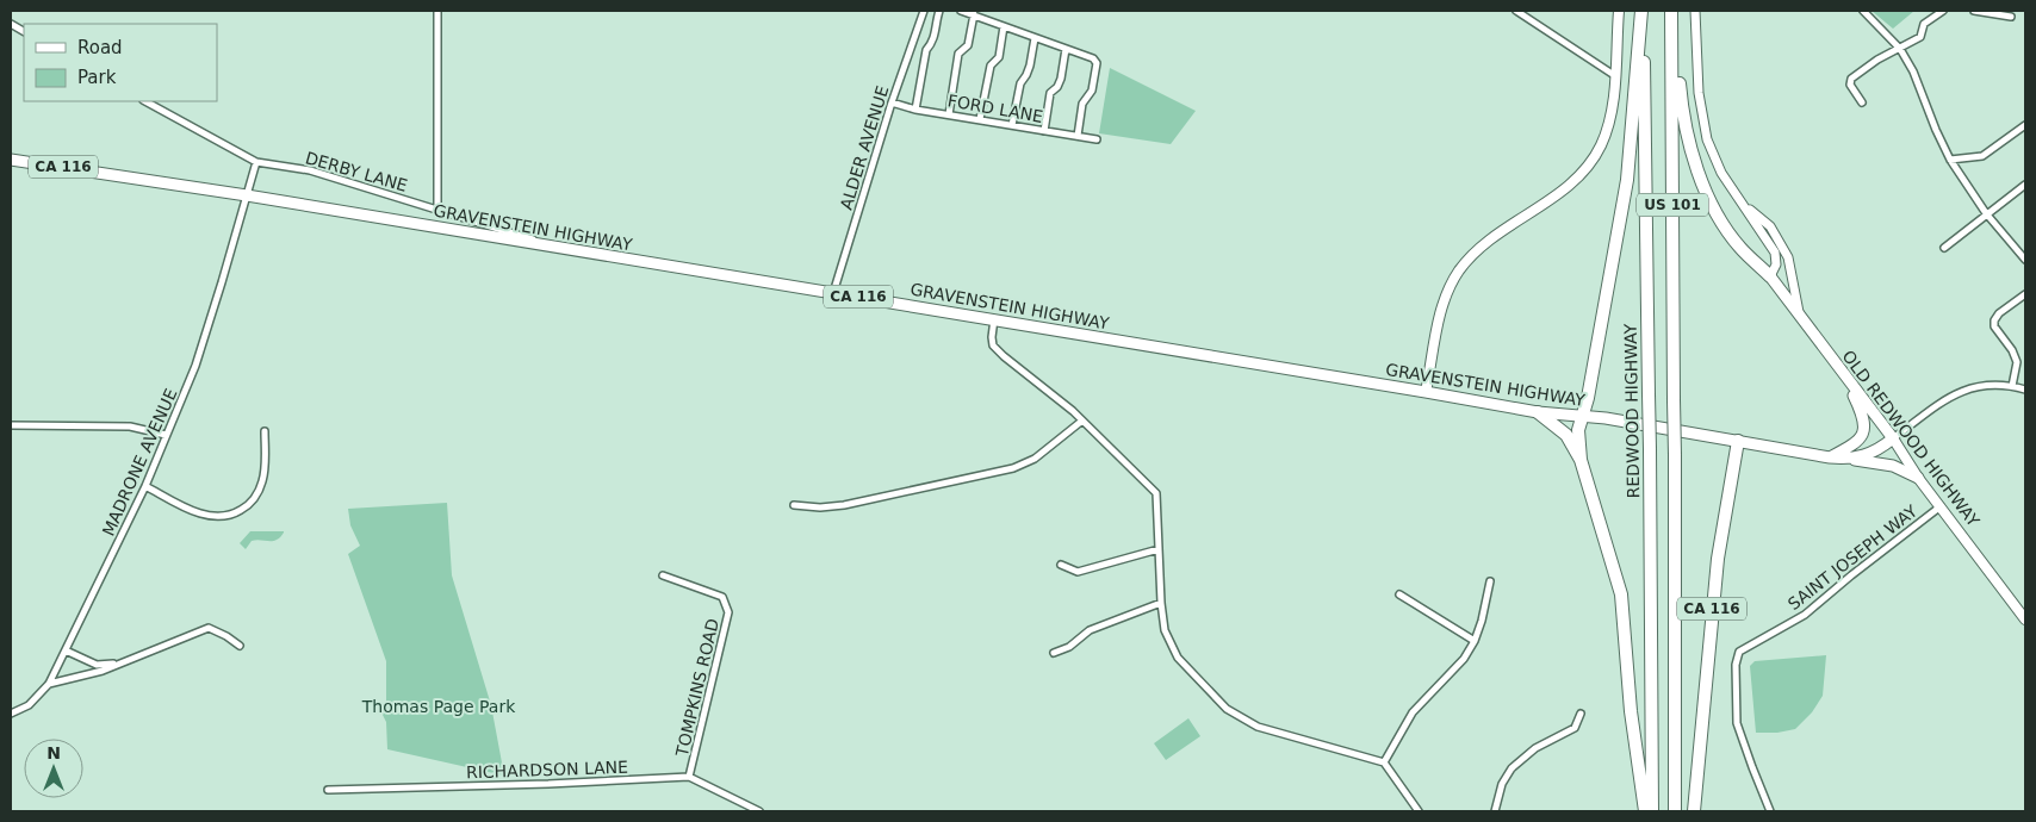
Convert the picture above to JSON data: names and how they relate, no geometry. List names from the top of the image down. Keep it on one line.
{"streets":{"highway":["CA 116","US 101","REDWOOD HIGHWAY"],"main road":["GRAVENSTEIN HIGHWAY","OLD REDWOOD HIGHWAY"],"street":["FORD LANE","ALDER AVENUE","DERBY LANE","MADRONE AVENUE","SAINT JOSEPH WAY","TOMPKINS ROAD","RICHARDSON LANE"]},"crossings":[["FORD LANE","ALDER AVENUE"],["ALDER AVENUE","GRAVENSTEIN HIGHWAY"],["CA 116","GRAVENSTEIN HIGHWAY"],["DERBY LANE","GRAVENSTEIN HIGHWAY"],["DERBY LANE","MADRONE AVENUE"],["GRAVENSTEIN HIGHWAY","OLD REDWOOD HIGHWAY"],["GRAVENSTEIN HIGHWAY","MADRONE AVENUE"],["OLD REDWOOD HIGHWAY","SAINT JOSEPH WAY"],["TOMPKINS ROAD","RICHARDSON LANE"]],"parks":["Thomas Page Park"],"legend":["Road","Park"],"north":"top"}
